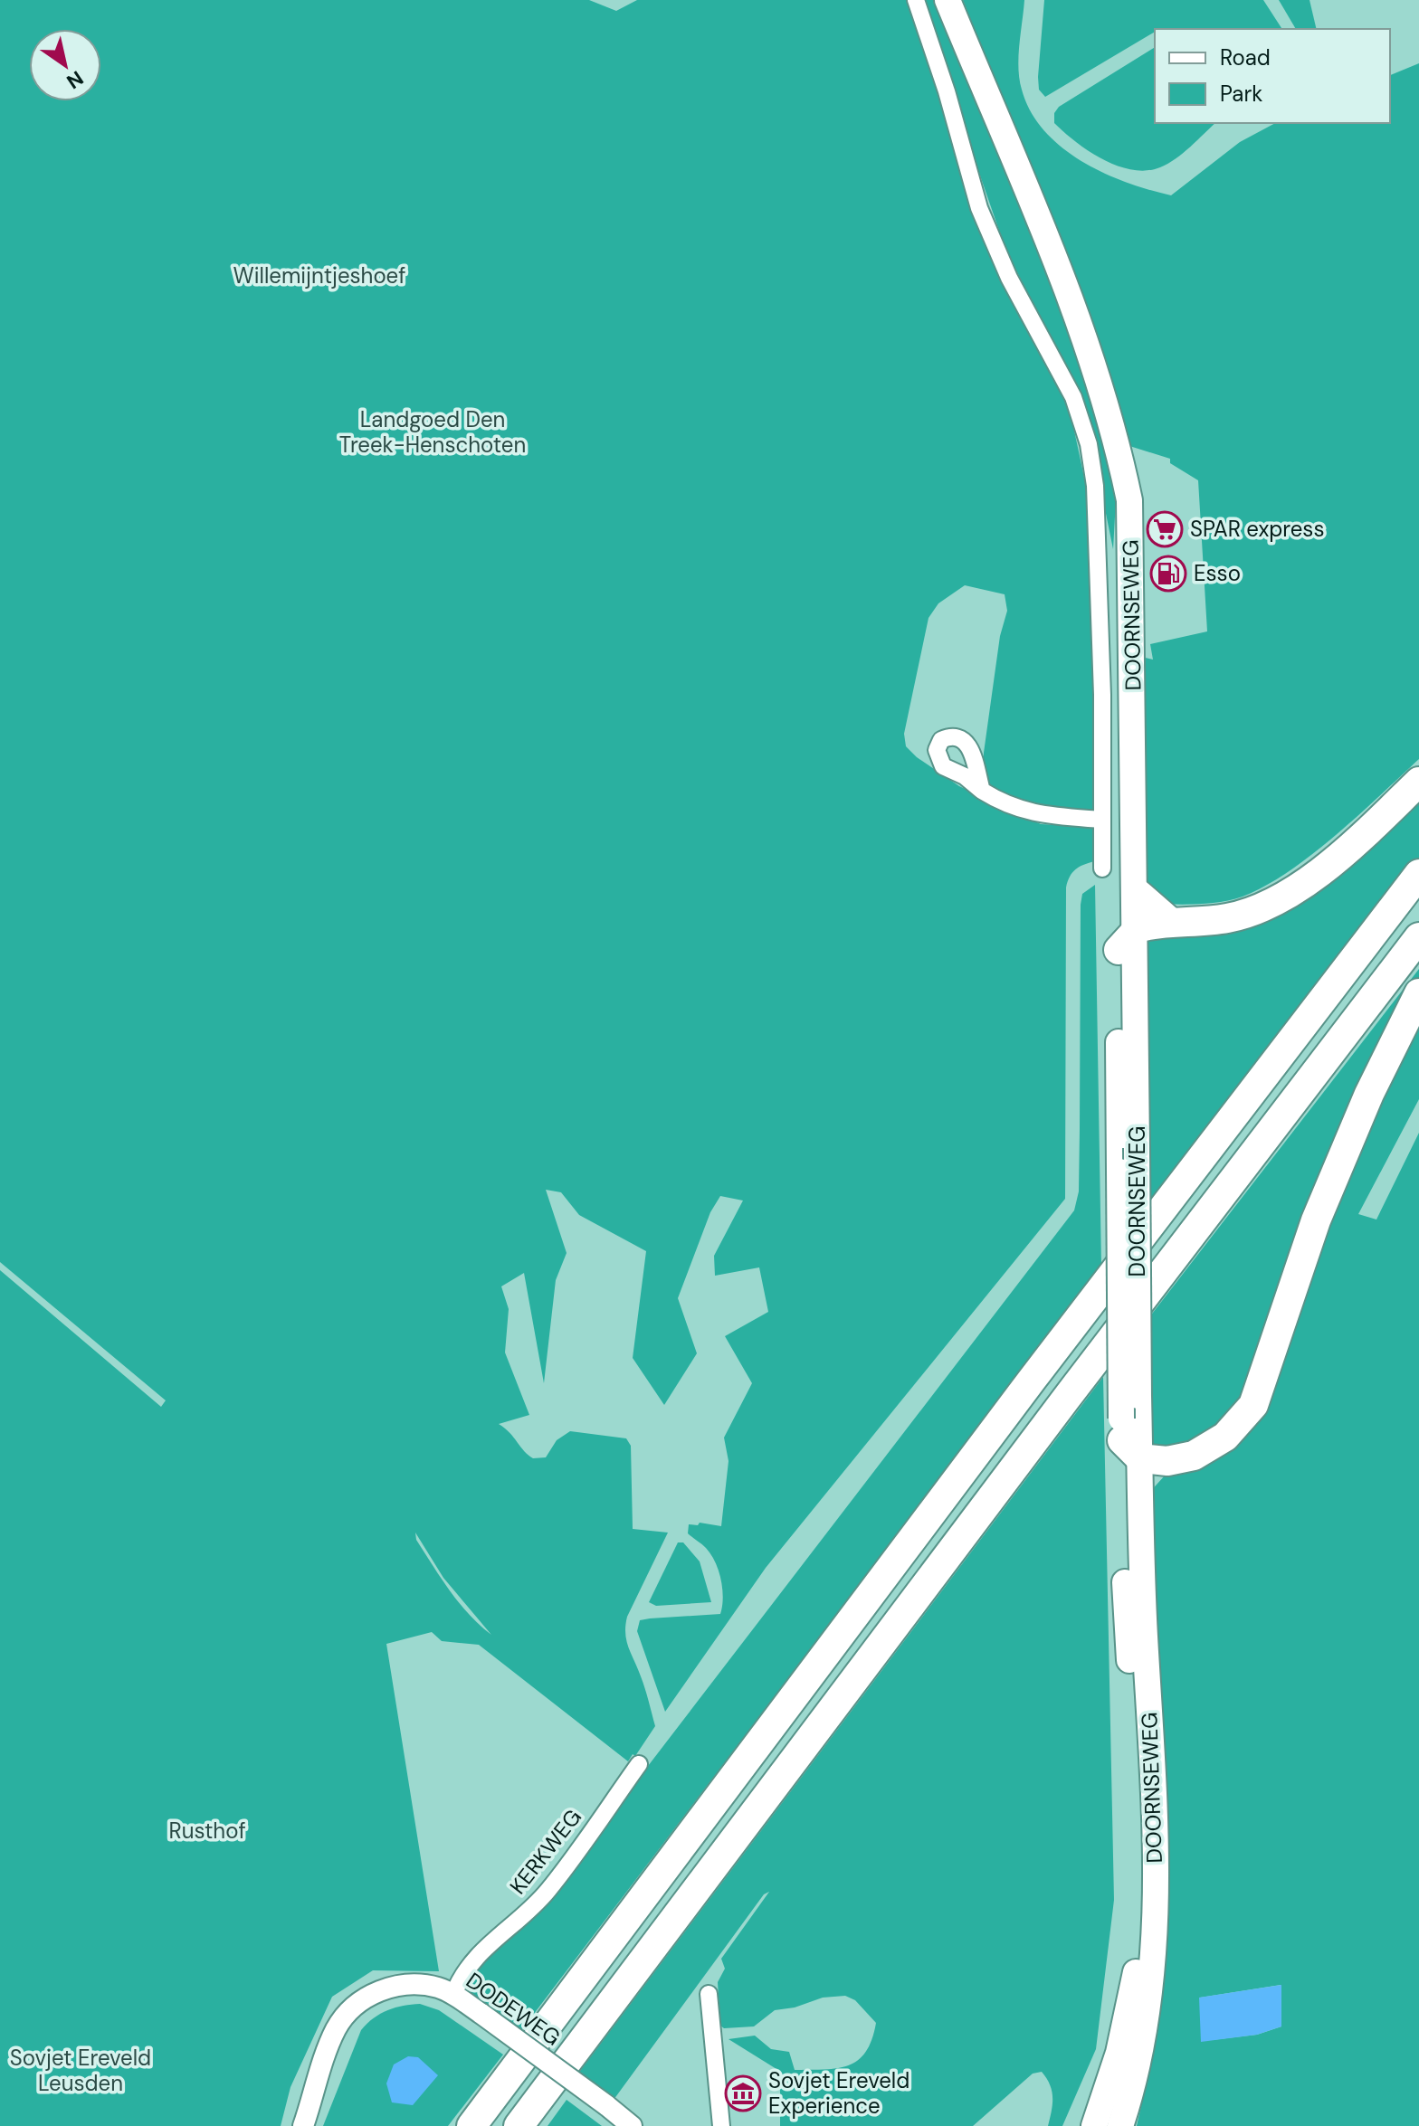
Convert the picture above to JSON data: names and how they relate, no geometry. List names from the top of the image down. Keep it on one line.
{"streets":{"main road":["DOORNSEWEG"],"street":["KERKWEG","DODEWEG"]},"crossings":[["KERKWEG","DODEWEG"]],"parks":["Willemijntjeshoef","Landgoed Den Treek-Henschoten","Rusthof","Sovjet Ereveld Leusden"],"places":{"supermarket":["SPAR express"],"fuel station":["Esso"],"museum":["Sovjet Ereveld Experience"]},"legend":["Road","Park"],"north":"bottom right"}
